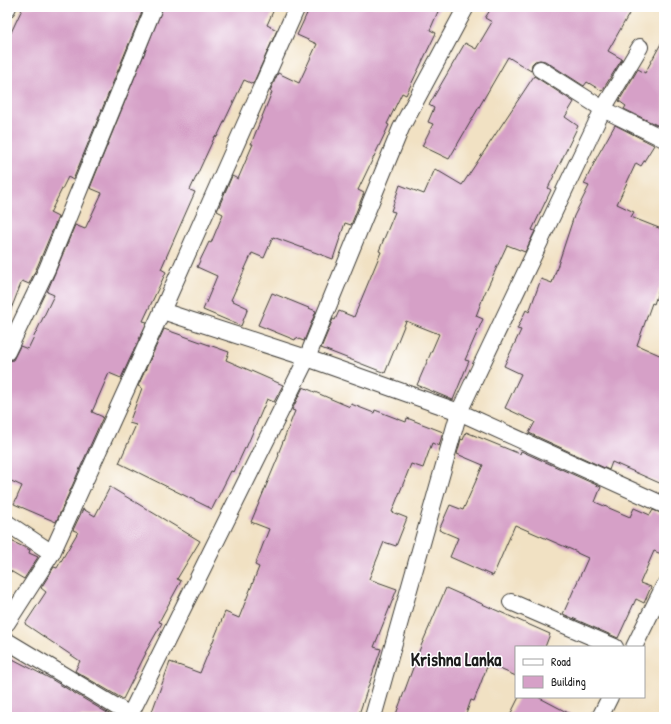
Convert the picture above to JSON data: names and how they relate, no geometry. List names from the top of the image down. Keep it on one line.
{"districts":["Krishna Lanka"],"legend":["Road","Building"]}
